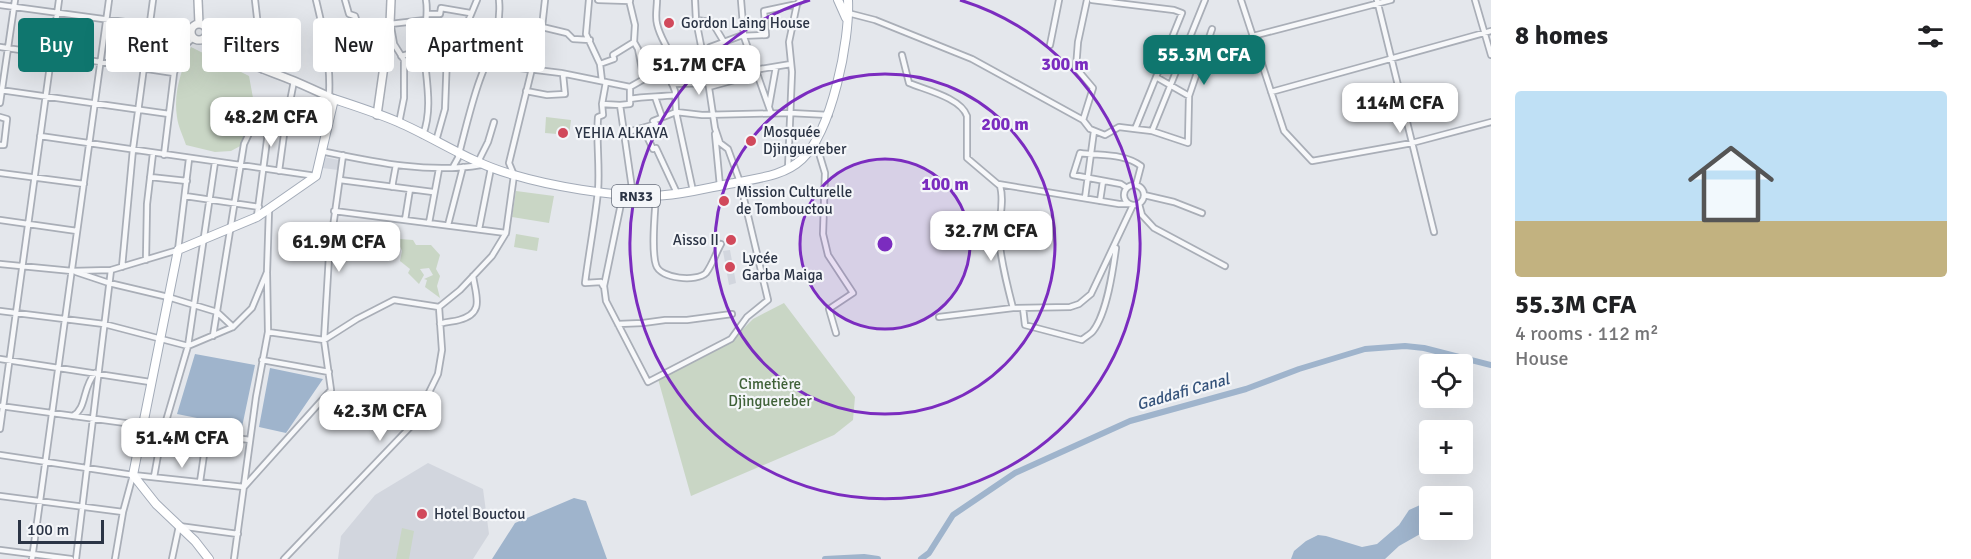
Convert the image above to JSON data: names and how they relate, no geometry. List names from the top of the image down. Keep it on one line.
{"streets":{"main road":["RN33"]},"water":["Gaddafi Canal"],"parks":["Cimetière Djinguereber"],"places":["Gordon Laing House","YEHIA ALKAYA","Mosquée Djinguereber","Mission Culturelle de Tombouctou","Aisso II","Lycée Garba Maiga","Hotel Bouctou"],"scale_bar":"100 m","page":{"heading":"8 homes","chip":["Buy","Rent","Filters","New","Apartment"],"price":["55.3M CFA","51.7M CFA","114M CFA","48.2M CFA","32.7M CFA","61.9M CFA","42.3M CFA","51.4M CFA"],"list":[{"name":"55.3M CFA","note":"4 rooms · 112 m² · House"}],"map_buttons":["+","−"],"scale":"100 m"},"rings":["300 m","200 m","100 m"]}
